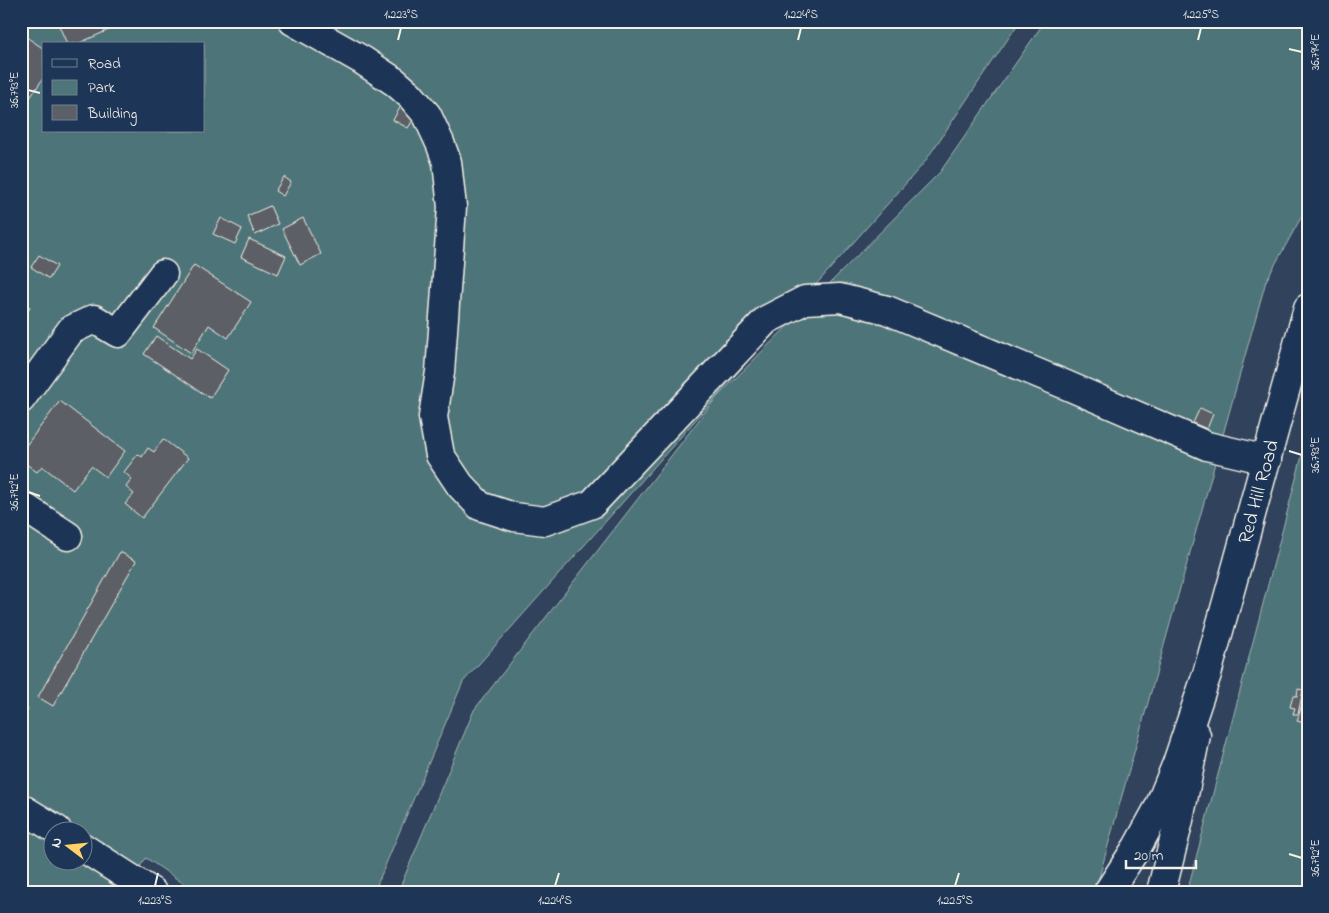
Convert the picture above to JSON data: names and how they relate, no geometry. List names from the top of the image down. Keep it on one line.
{"streets":{"street":["Red Hill Road"]},"legend":["Road","Park","Building"],"scale_bar":"20 m","north":"left","coordinates":["1.223°S","1.224°S","1.225°S","36.794°E","36.793°E","36.792°E"]}
